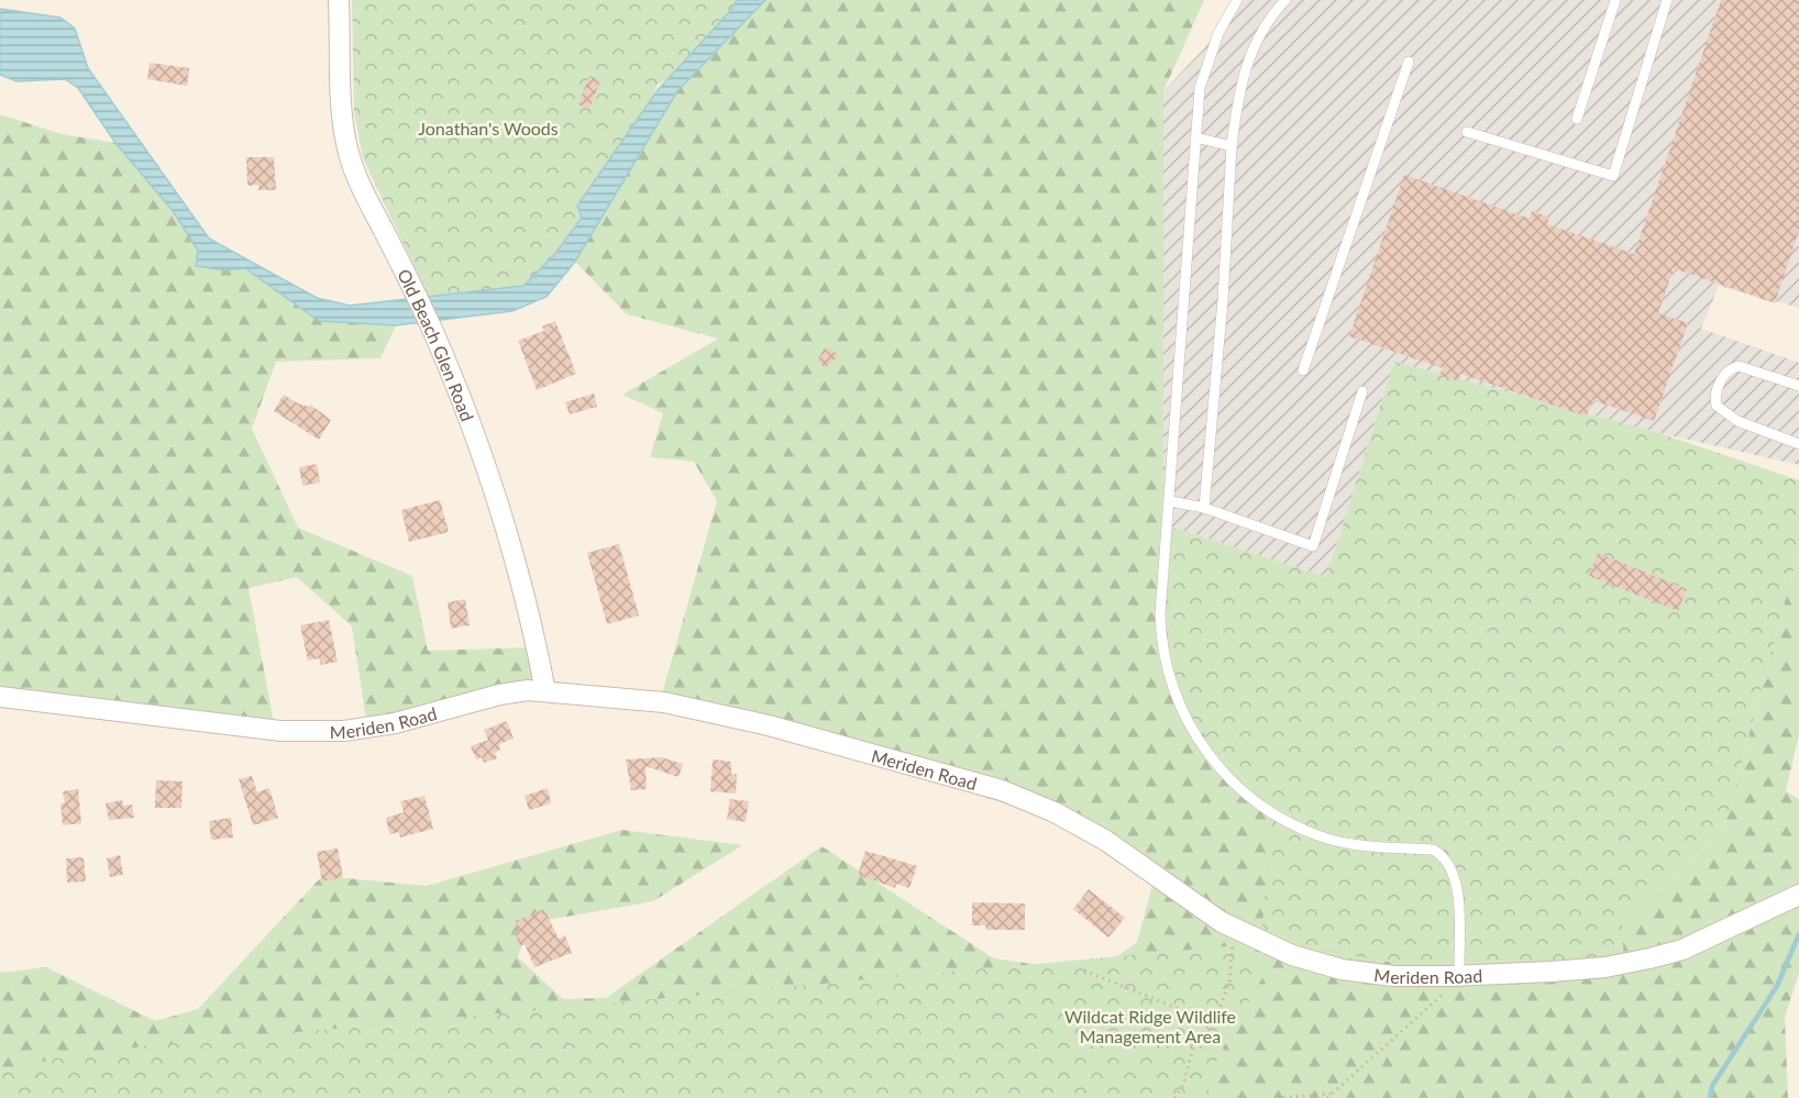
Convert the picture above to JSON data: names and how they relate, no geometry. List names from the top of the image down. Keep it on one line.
{"streets":{"street":["Old Beach Glen Road","Meriden Road"]},"crossings":[["Old Beach Glen Road","Meriden Road"]],"parks":["Jonathan's Woods","Wildcat Ridge Wildlife Management Area"]}
